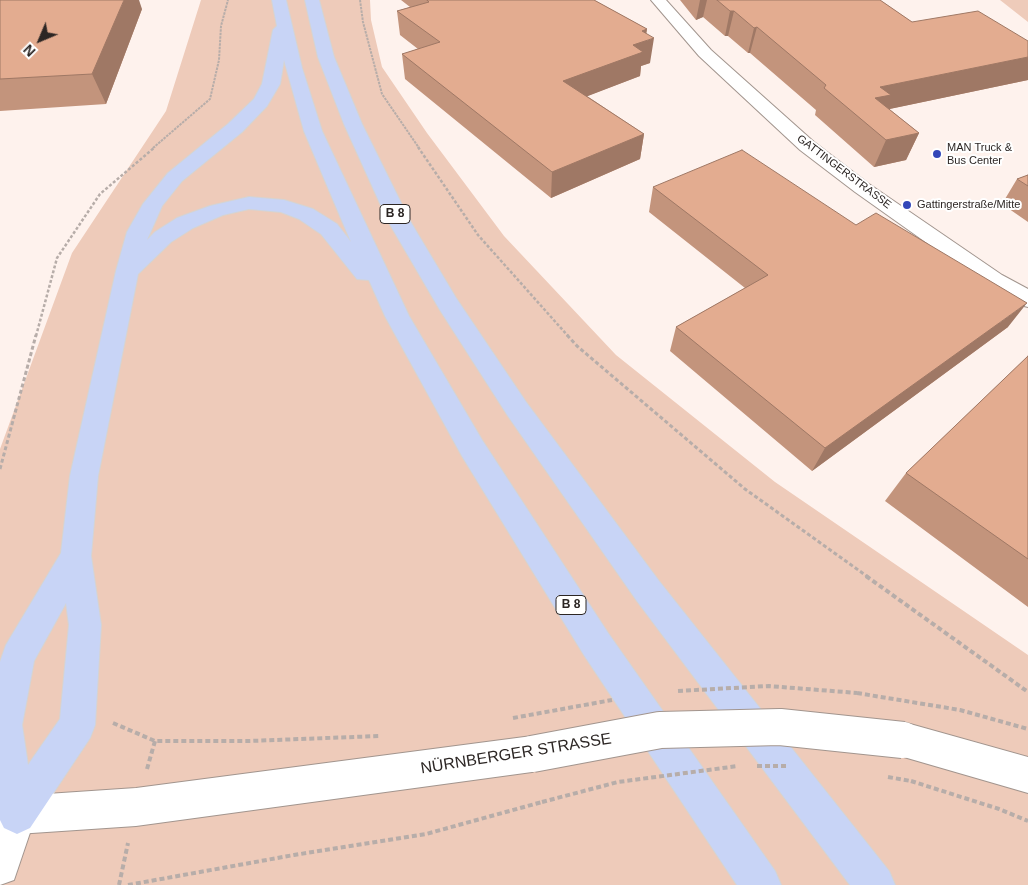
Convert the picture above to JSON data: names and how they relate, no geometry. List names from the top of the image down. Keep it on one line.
{"streets":{"highway":["B 8"],"street":["GATTINGERSTRASSE","NÜRNBERGER STRASSE"]},"places":["MAN Truck & Bus Center","Gattingerstraße/Mitte"],"north":"bottom left"}
